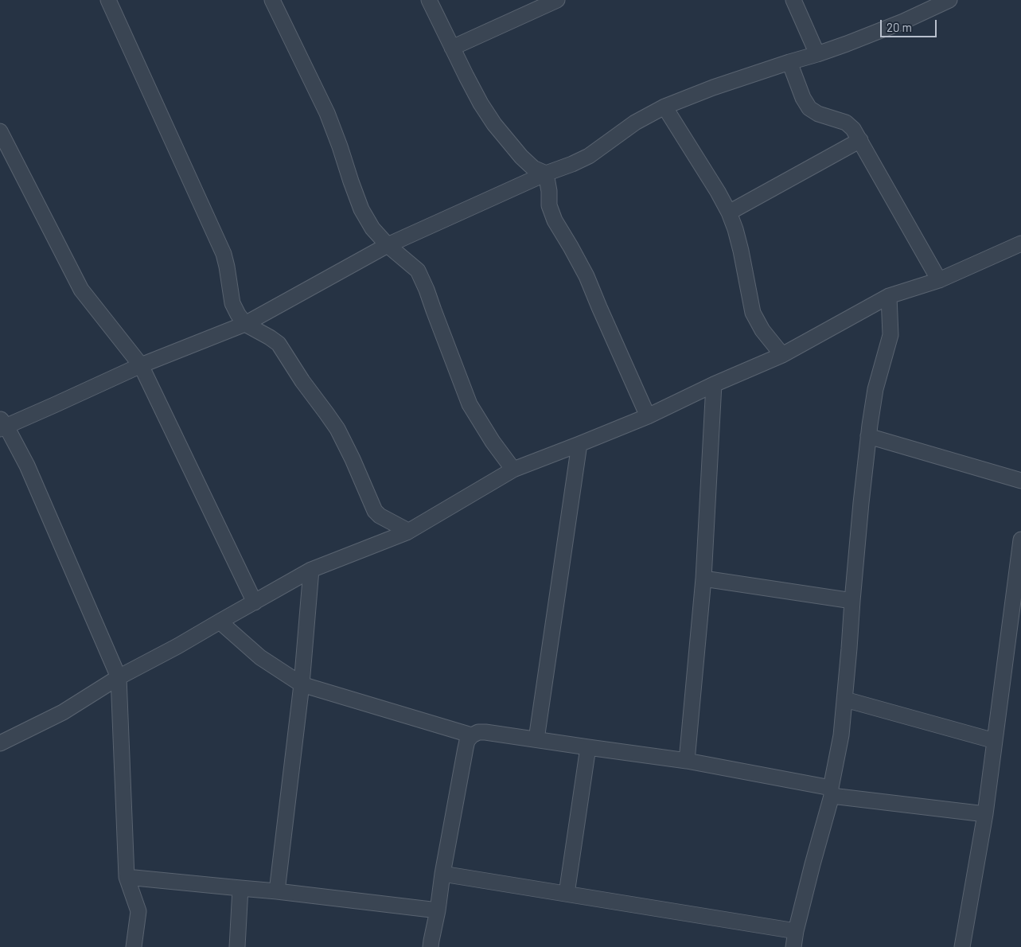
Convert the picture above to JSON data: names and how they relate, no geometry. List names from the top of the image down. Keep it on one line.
{"scale_bar":"20 m"}
